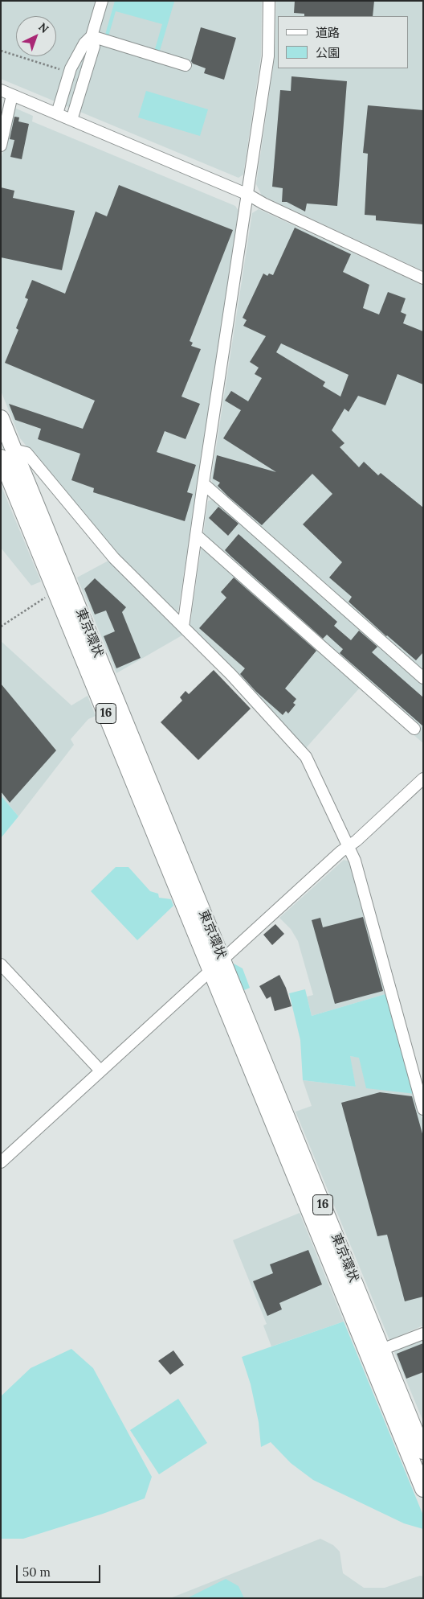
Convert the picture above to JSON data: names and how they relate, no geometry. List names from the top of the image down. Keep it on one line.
{"streets":{"highway":["東京環状","16"]},"legend":["道路","公園"],"scale_bar":"50 m","north":"top right"}
